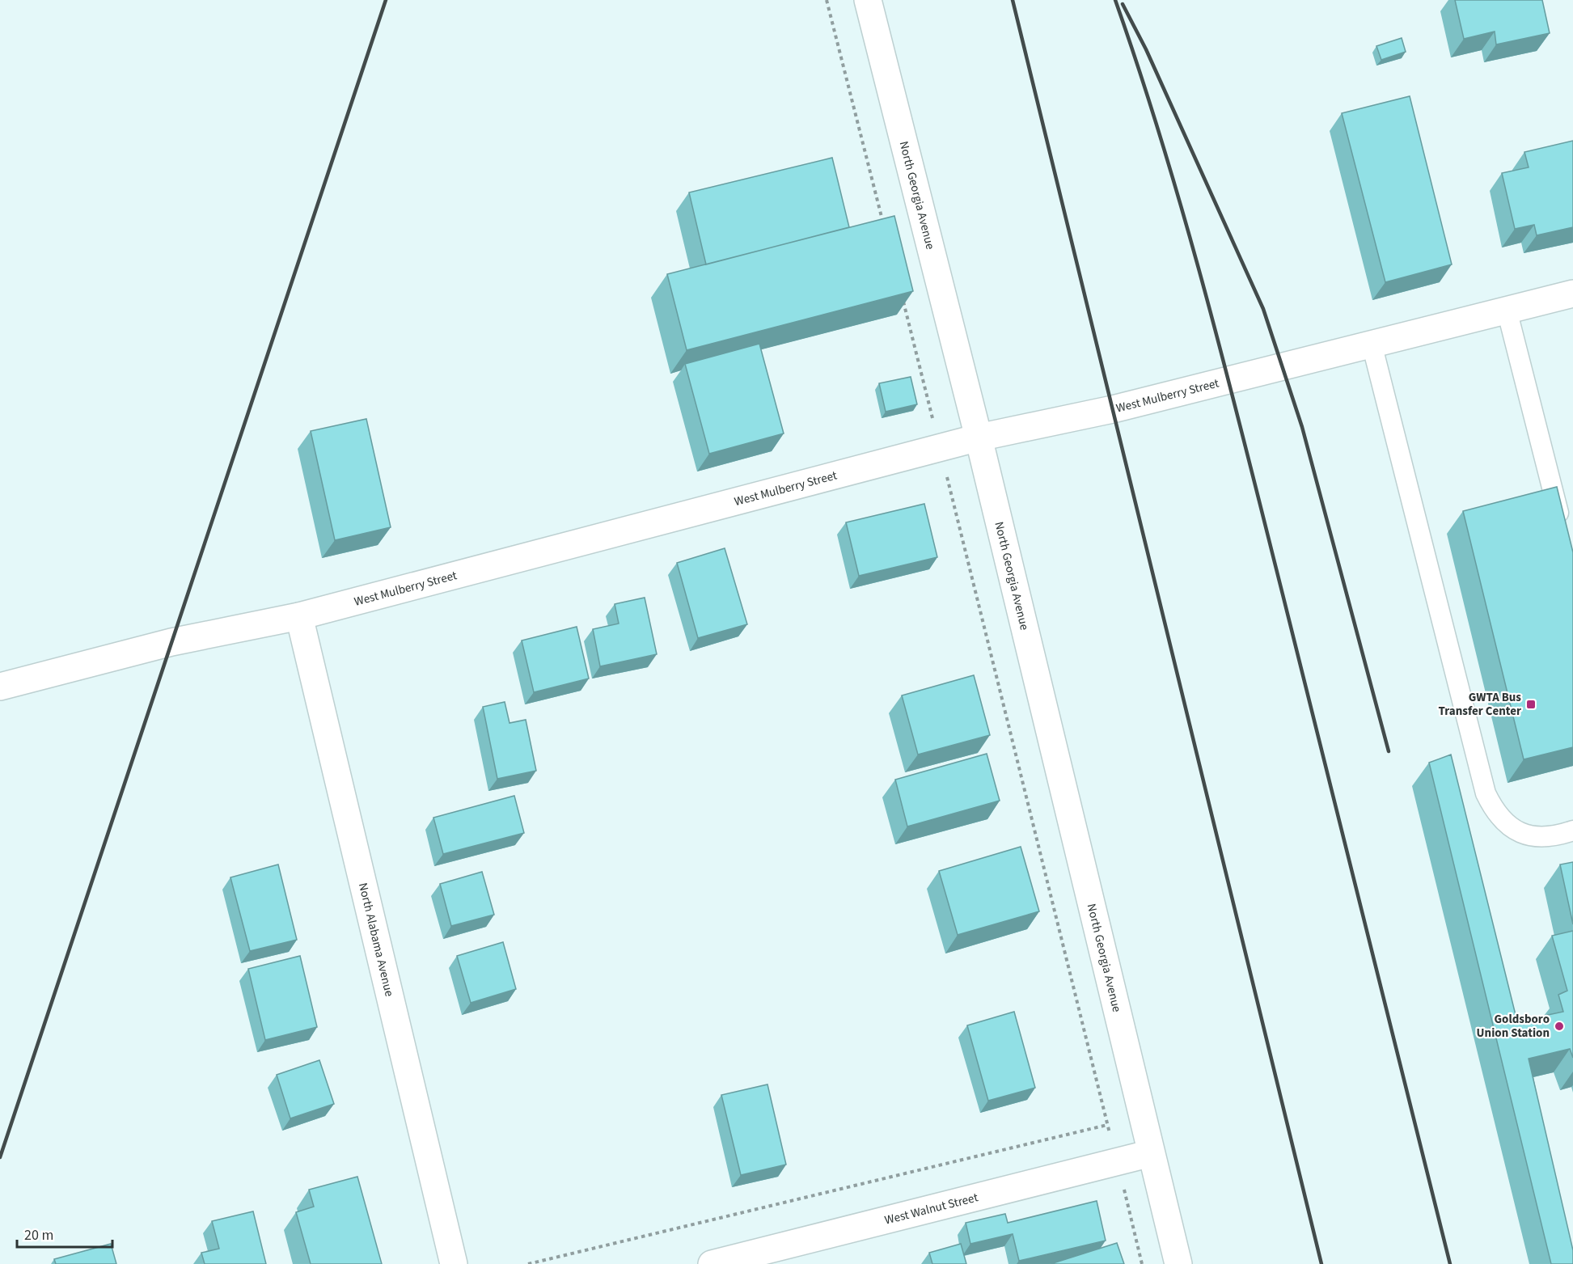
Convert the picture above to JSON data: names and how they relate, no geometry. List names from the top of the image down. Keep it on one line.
{"streets":{"street":["North Georgia Avenue","West Mulberry Street","North Alabama Avenue","West Walnut Street"]},"crossings":[["North Georgia Avenue","West Mulberry Street"],["North Georgia Avenue","West Walnut Street"],["West Mulberry Street","North Alabama Avenue"]],"places":{"transit":["GWTA Bus Transfer Center"],"other":["Goldsboro Union Station"]},"scale_bar":"20 m"}
